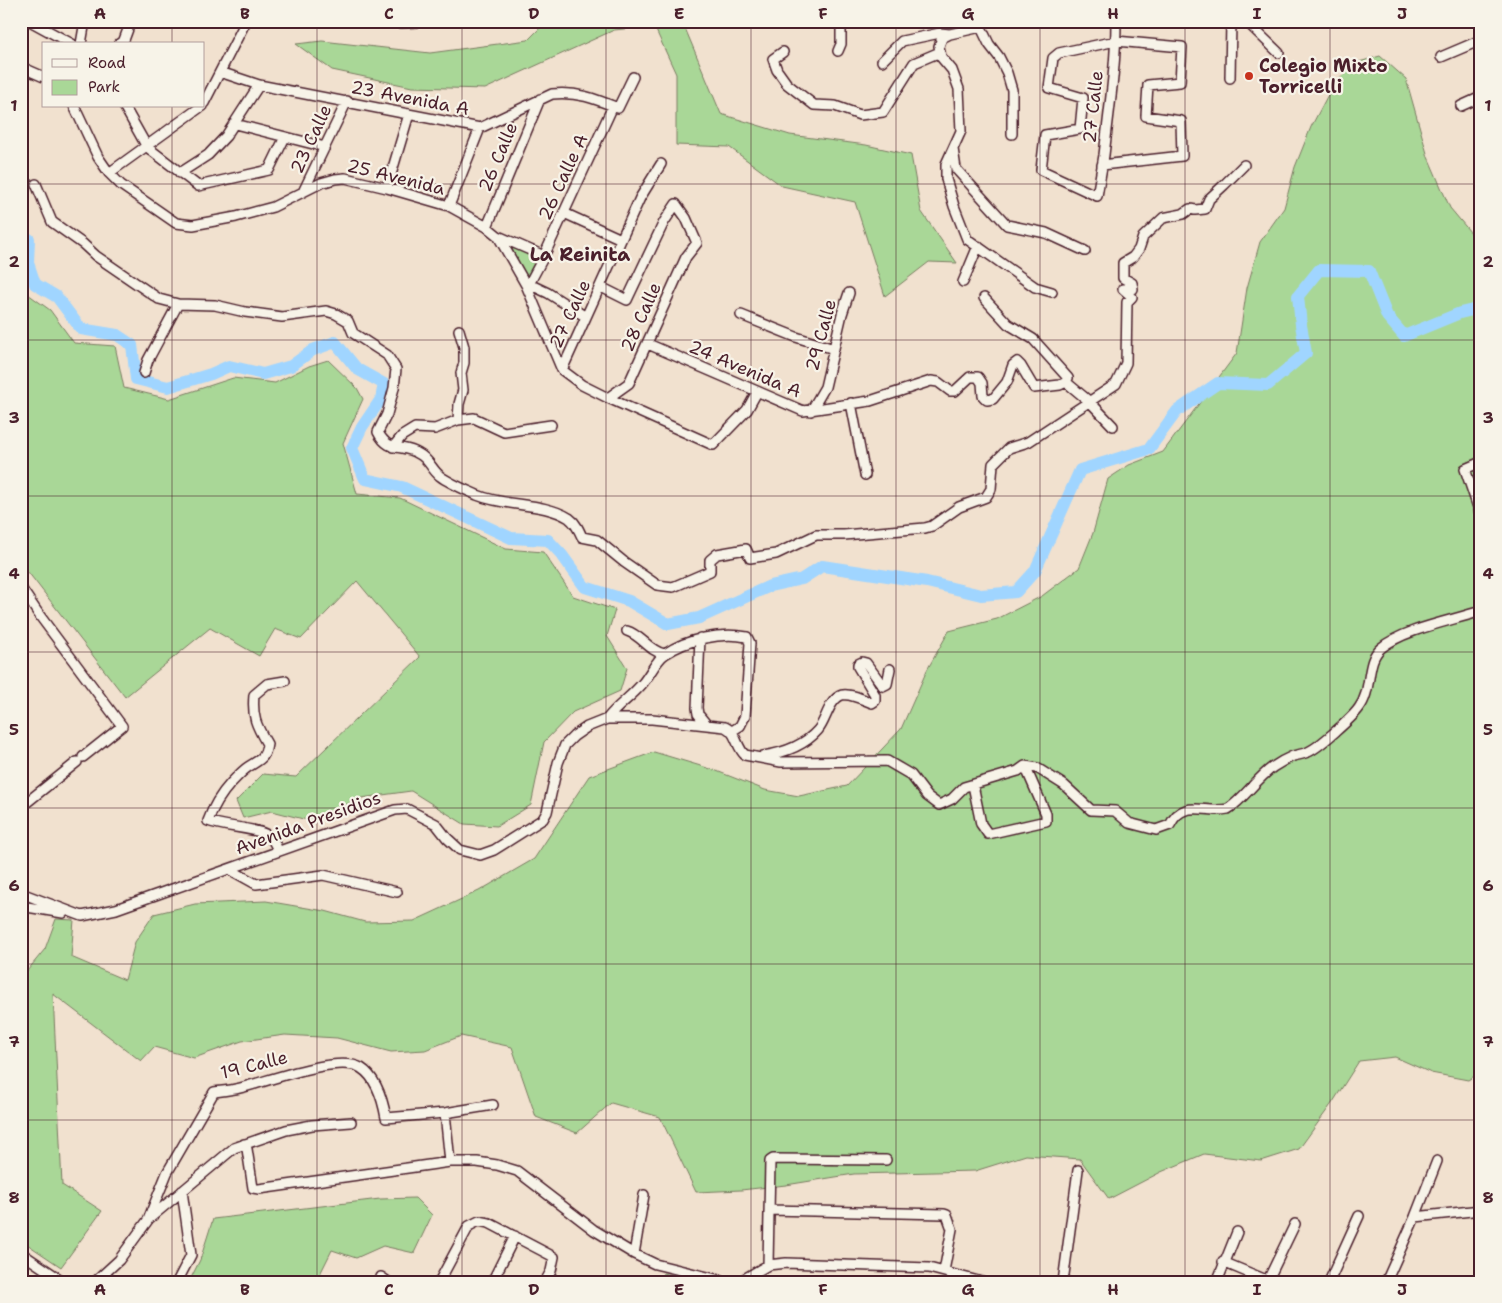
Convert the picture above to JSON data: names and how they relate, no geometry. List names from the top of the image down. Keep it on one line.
{"streets":{"street":["23 Avenida A","27 Calle","23 Calle","26 Calle","25 Avenida","26 Calle A","28 Calle","29 Calle","24 Avenida A","Avenida Presidios","19 Calle"]},"crossings":[["23 Avenida A","23 Calle"],["23 Avenida A","26 Calle"],["23 Avenida A","26 Calle A"],["27 Calle","25 Avenida"],["27 Calle","28 Calle"],["23 Calle","25 Avenida"],["26 Calle","25 Avenida"],["25 Avenida","26 Calle A"],["28 Calle","24 Avenida A"],["29 Calle","24 Avenida A"]],"districts":["La Reinita"],"places":["Colegio Mixto Torricelli"],"legend":["Road","Park"],"grid":{"columns":["A","B","C","D","E","F","G","H","I","J"],"rows":["1","2","3","4","5","6","7","8"]}}
